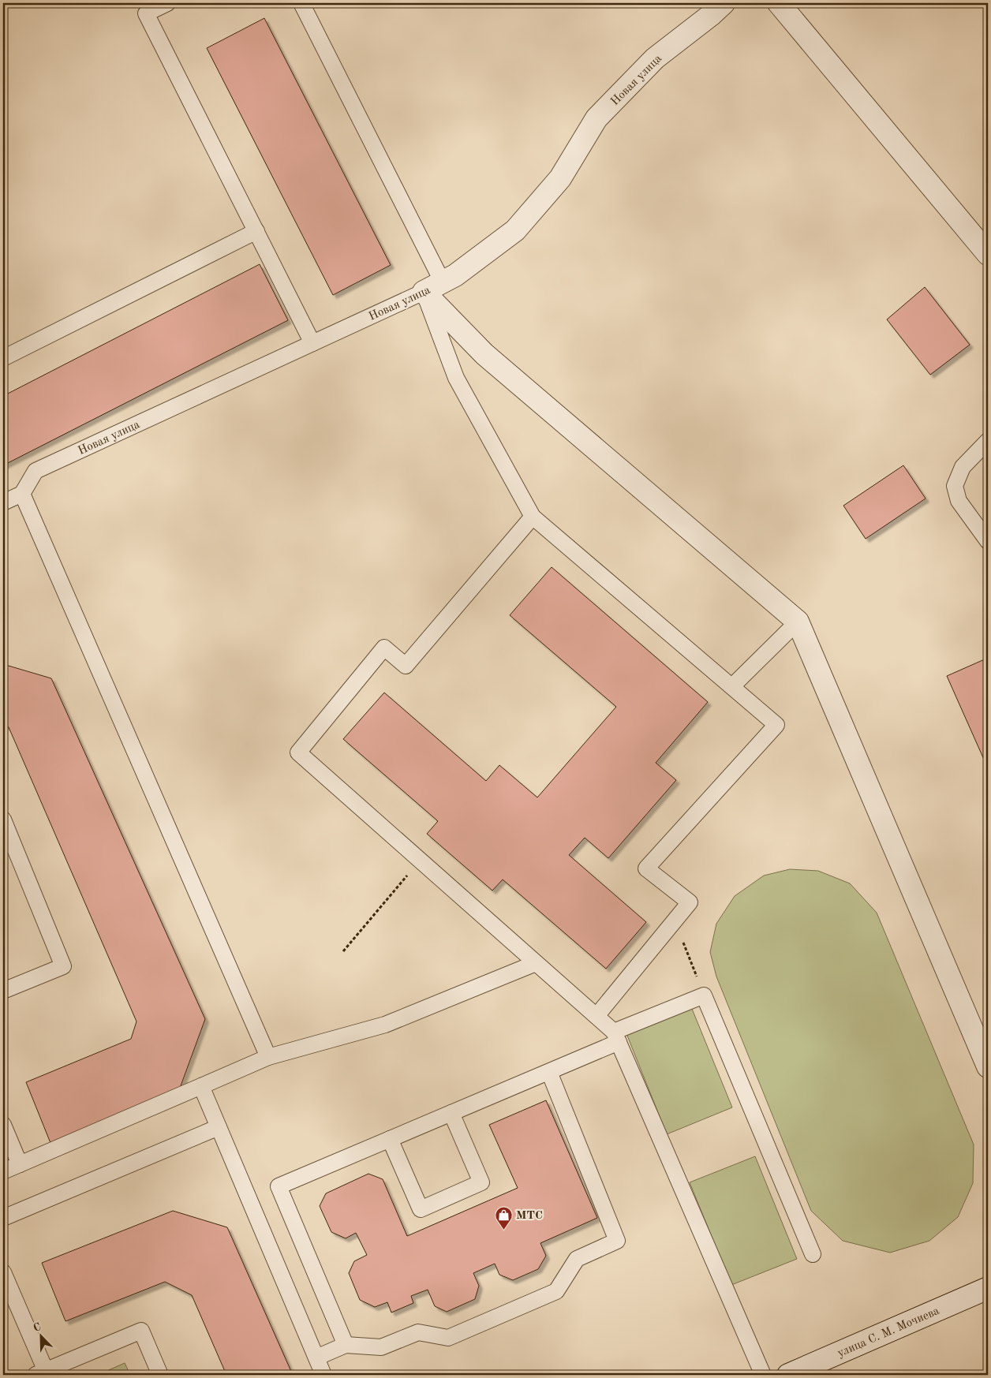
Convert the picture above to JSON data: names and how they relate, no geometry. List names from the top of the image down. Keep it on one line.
{"streets":{"street":["Новая улица","улица С. М. Мочиева"]},"places":{"shop":["МТС"]},"north":"top left"}
